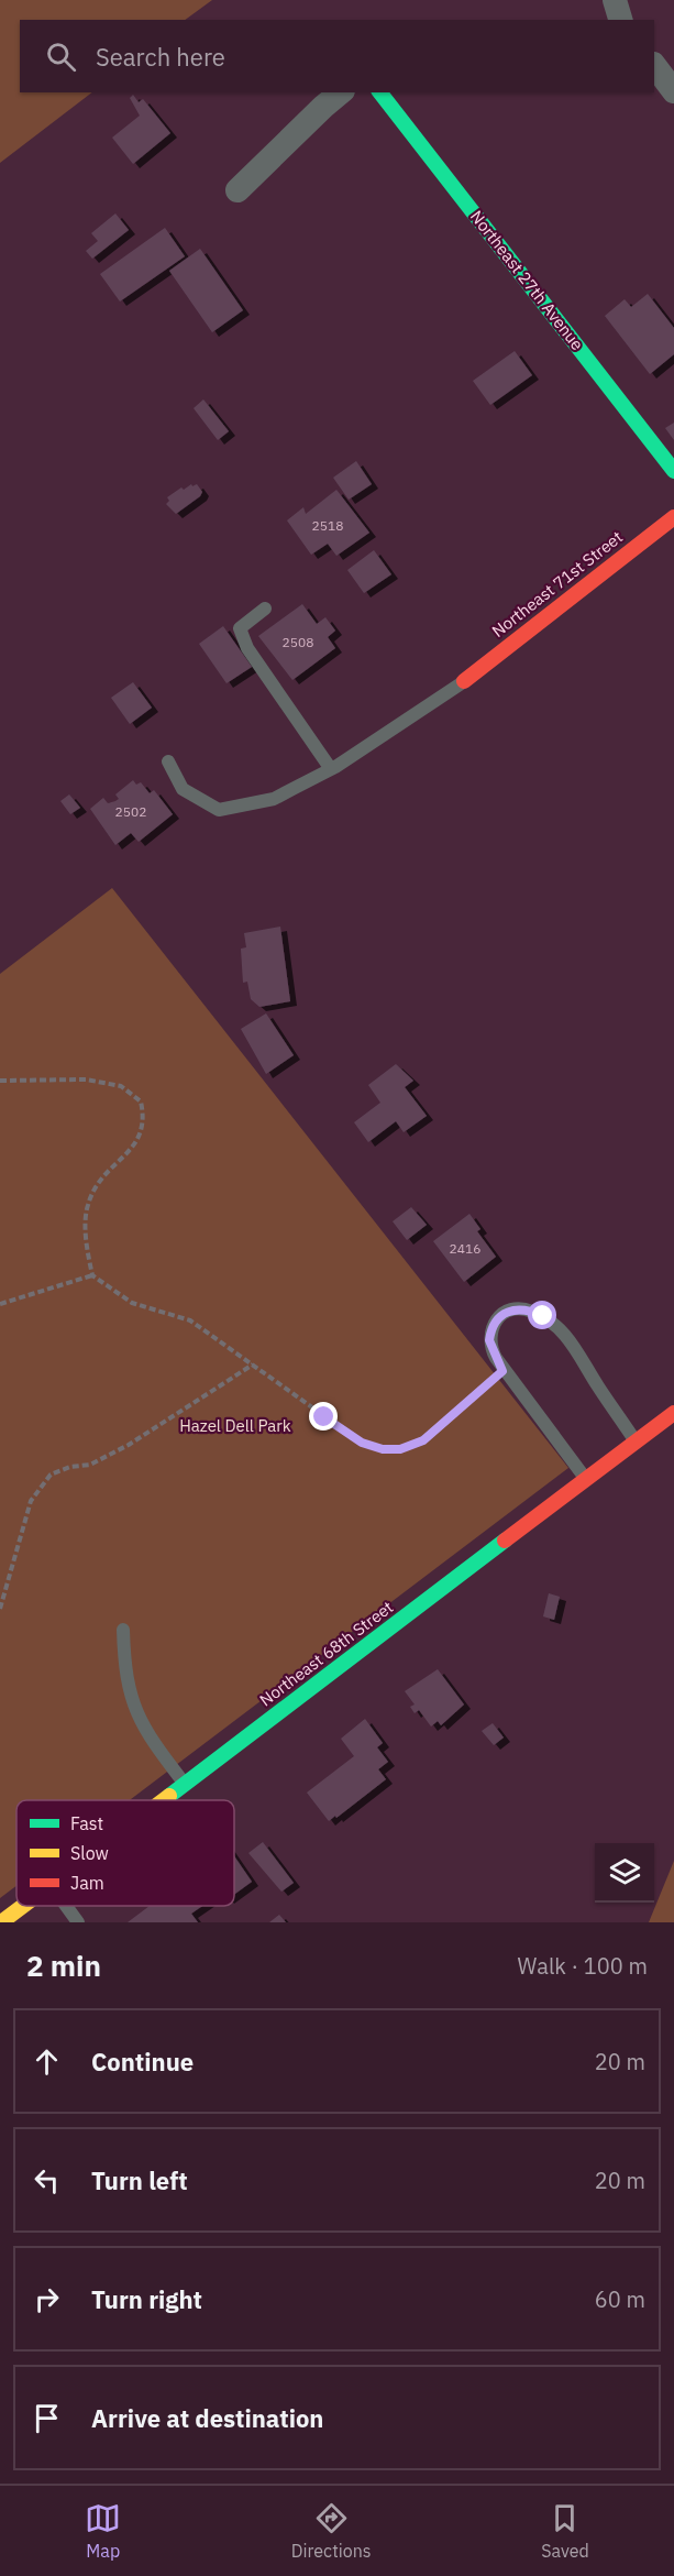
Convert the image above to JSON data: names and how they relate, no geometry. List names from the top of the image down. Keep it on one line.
{"streets":{"street":["Northeast 27th Avenue","Northeast 71st Street","Northeast 68th Street"]},"parks":["Hazel Dell Park"],"house_numbers":["2518","2508","2502","2416"],"legend":["Fast","Slow","Jam"],"page":{"search":"Search here","heading":["2 min","Walk · 100 m"],"list":[["Continue","20 m"],["Turn left","20 m"],["Turn right","60 m"],"Arrive at destination"],"nav":["Map","Directions","Saved"]}}
